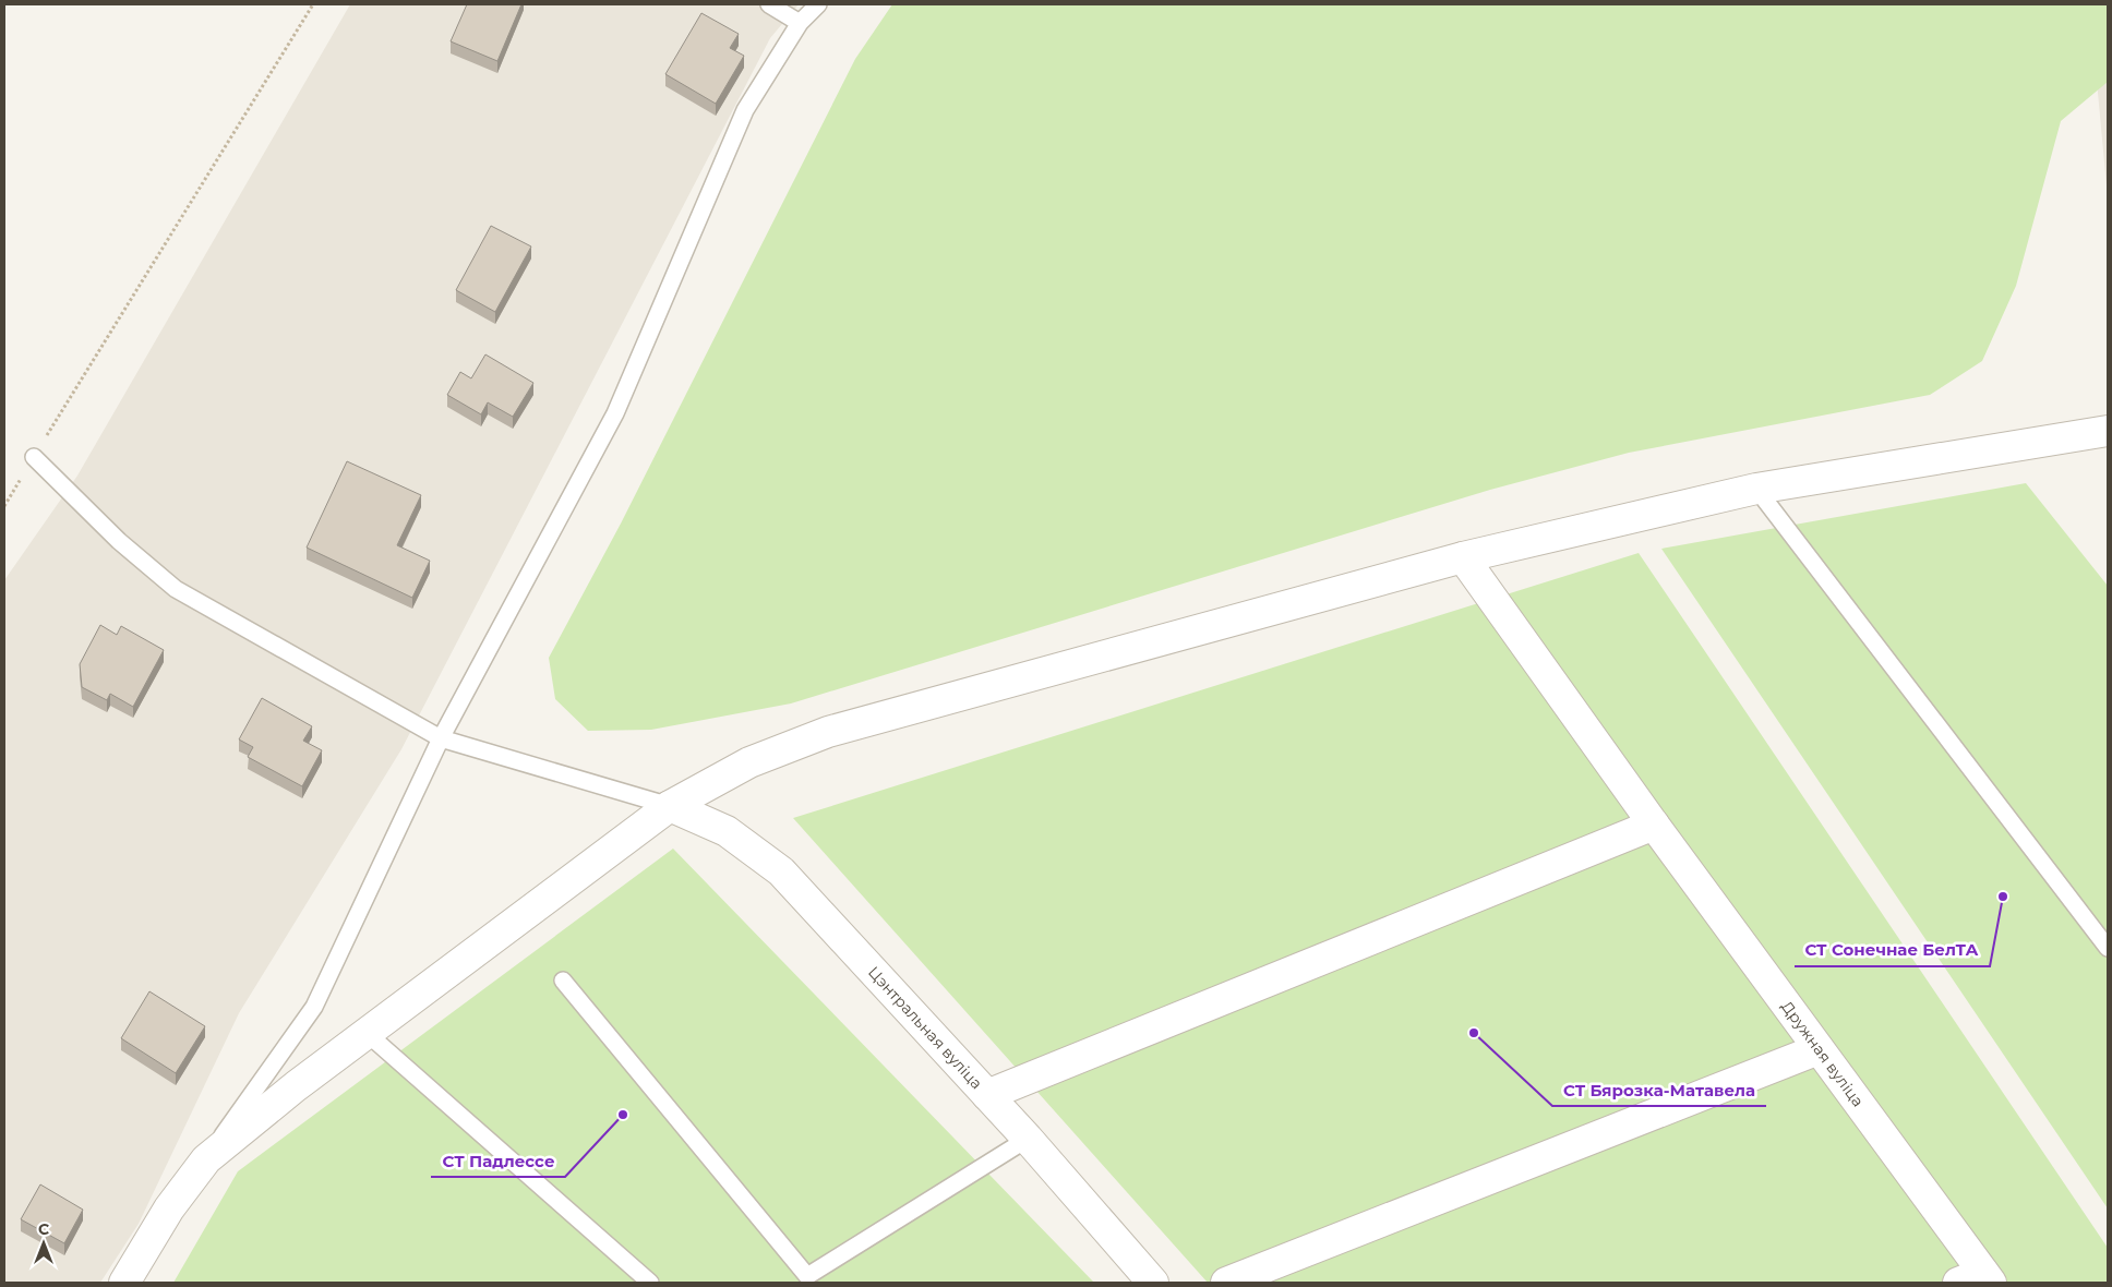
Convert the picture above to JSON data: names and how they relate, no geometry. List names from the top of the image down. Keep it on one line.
{"streets":{"street":["Цэнтральная вуліца","Дружная вуліца"]},"places":["СТ Сонечнае БелТА","СТ Бярозка-Матавела","СТ Падлессе"],"north":"top"}
